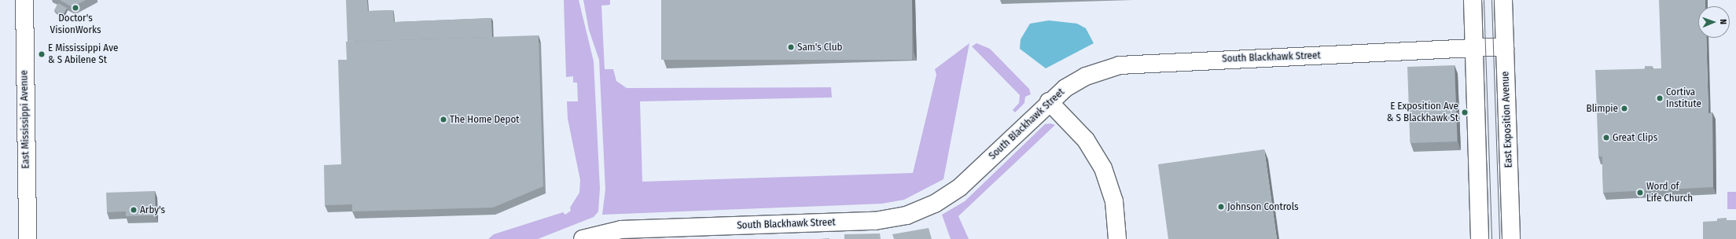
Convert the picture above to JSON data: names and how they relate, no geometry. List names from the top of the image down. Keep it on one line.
{"streets":{"street":["South Blackhawk Street","East Mississippi Avenue","East Exposition Avenue"]},"crossings":[["South Blackhawk Street","East Exposition Avenue"]],"places":["Doctor's VisionWorks","Sam's Club","E Mississippi Ave & S Abilene St","Cortiva Institute","Blimpie","E Exposition Ave & S Blackhawk St","The Home Depot","Great Clips","Word of Life Church","Johnson Controls","Arby's"],"north":"right"}
